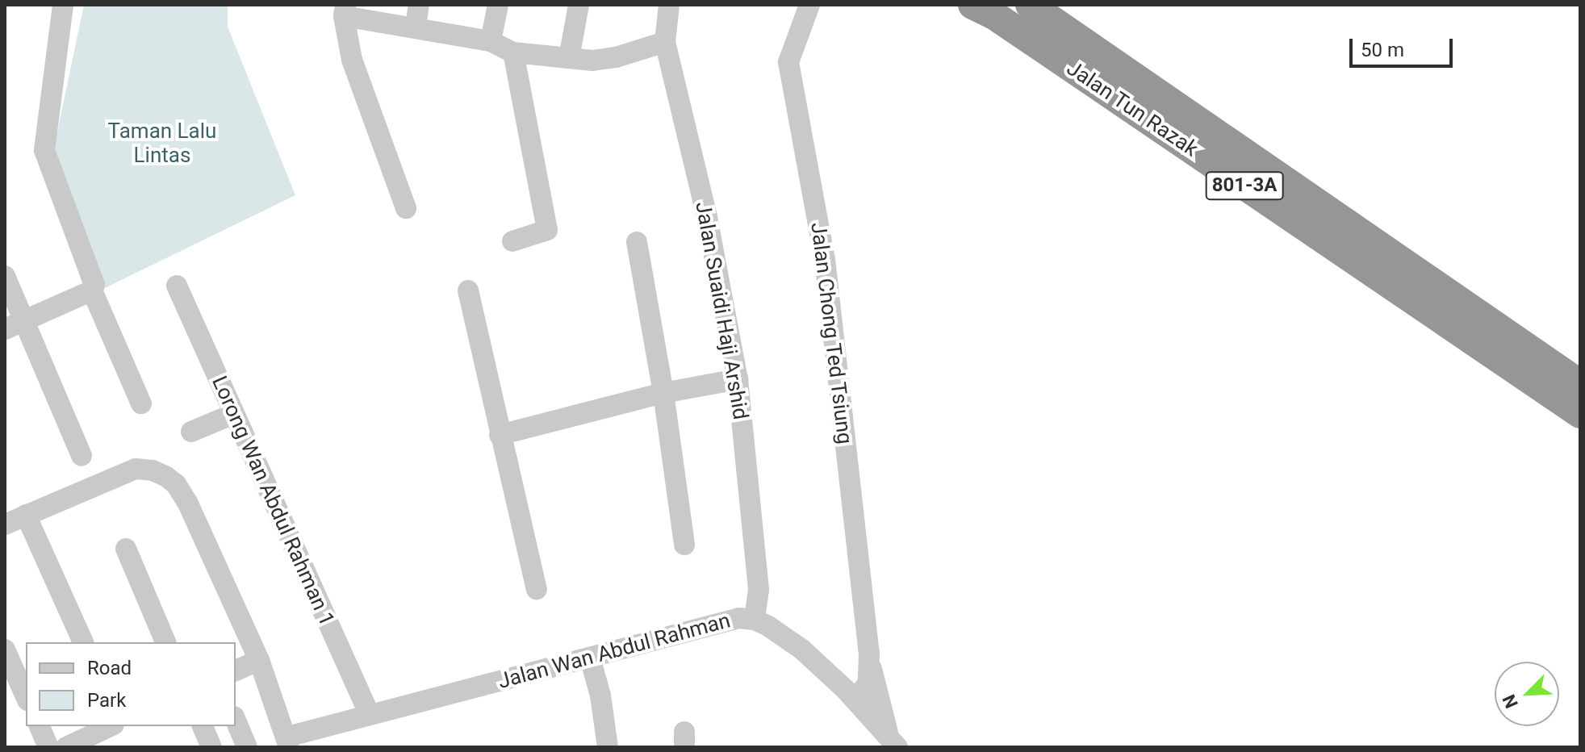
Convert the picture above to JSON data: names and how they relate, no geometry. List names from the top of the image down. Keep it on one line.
{"streets":{"highway":["Jalan Tun Razak","801-3A"],"street":["Jalan Suaidi Haji Arshid","Jalan Chong Ted Tsiung","Lorong Wan Abdul Rahman 1","Jalan Wan Abdul Rahman"]},"crossings":[["Jalan Suaidi Haji Arshid","Jalan Wan Abdul Rahman"],["Jalan Chong Ted Tsiung","Jalan Wan Abdul Rahman"],["Lorong Wan Abdul Rahman 1","Jalan Wan Abdul Rahman"]],"parks":["Taman Lalu Lintas"],"legend":["Road","Park"],"scale_bar":"50 m","north":"bottom left"}
